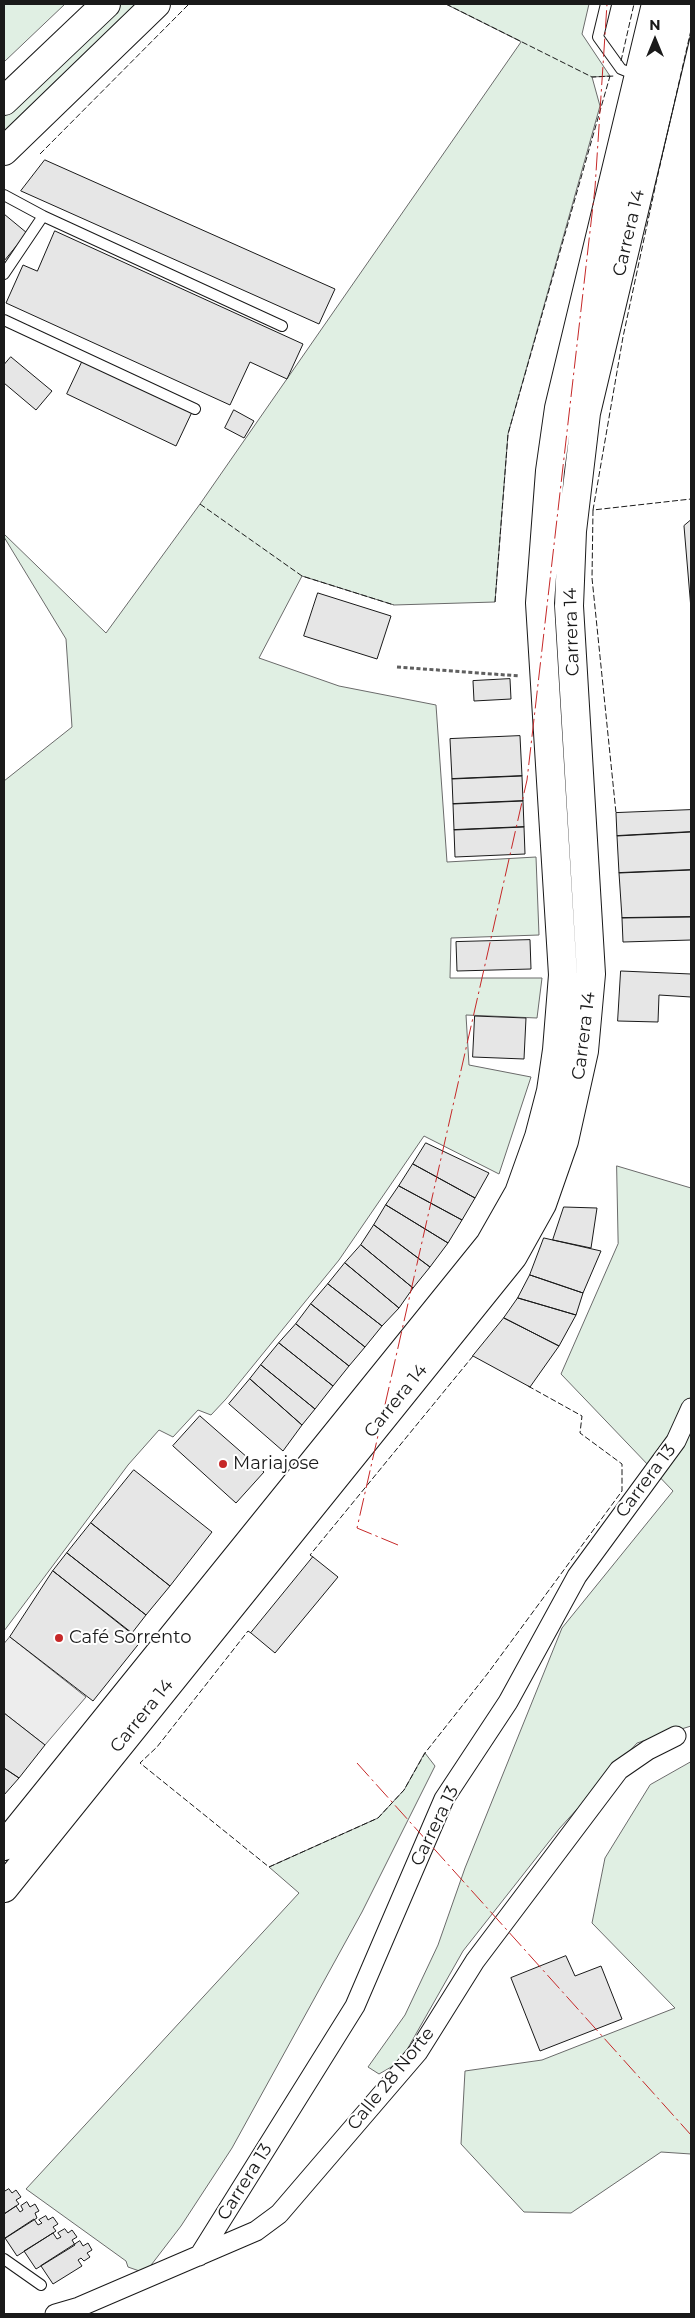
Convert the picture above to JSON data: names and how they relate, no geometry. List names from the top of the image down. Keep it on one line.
{"streets":{"main road":["Carrera 14"],"street":["Carrera 13","Calle 28 Norte"]},"crossings":[["Carrera 13","Calle 28 Norte"]],"places":["Mariajose","Café Sorrento"],"north":"top"}
